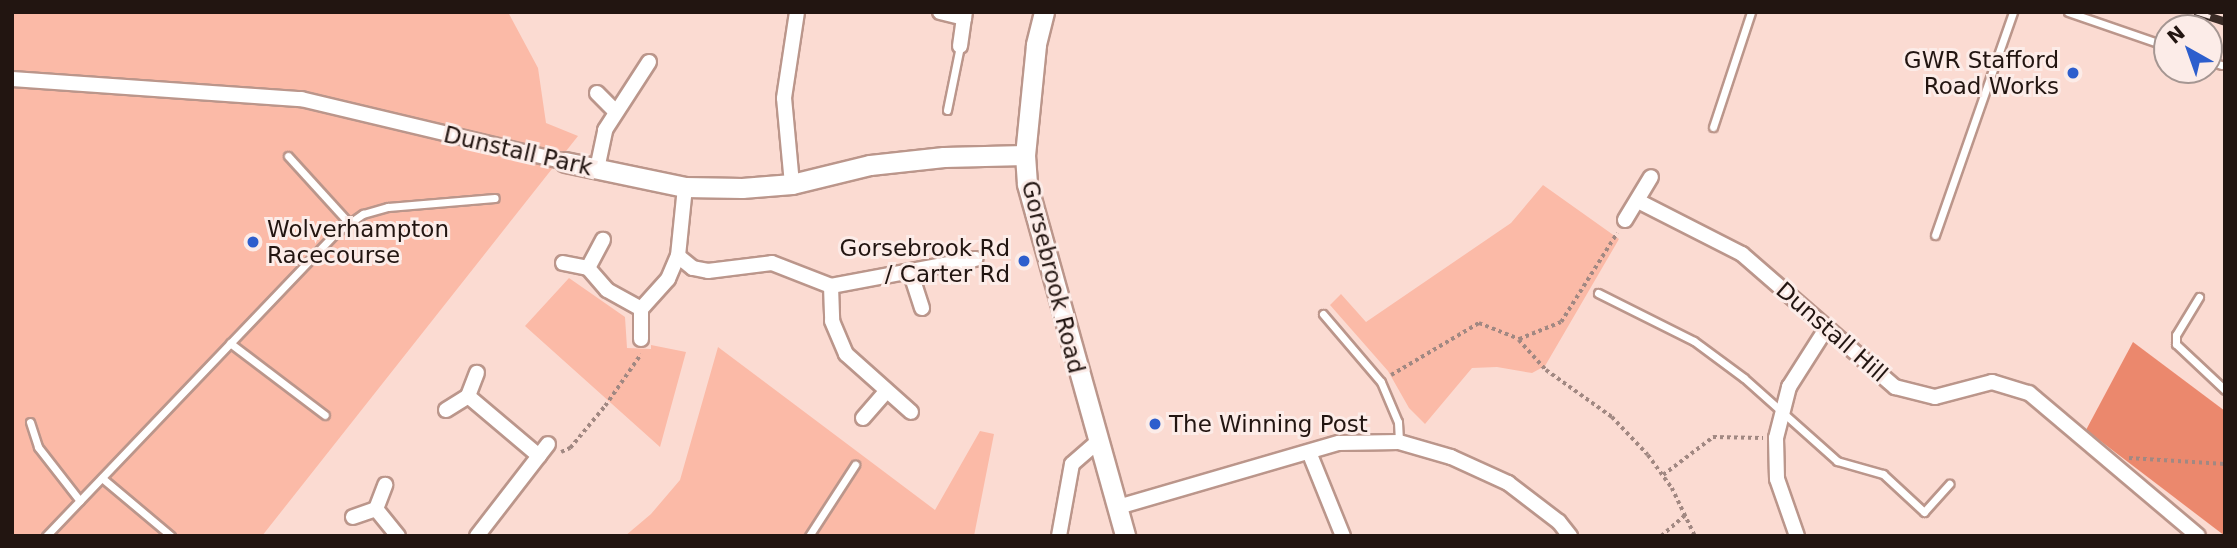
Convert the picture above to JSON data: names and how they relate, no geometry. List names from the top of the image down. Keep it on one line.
{"streets":{"street":["Dunstall Park","Gorsebrook Road","Dunstall Hill"]},"crossings":[["Dunstall Park","Gorsebrook Road"]],"places":["GWR Stafford Road Works","Wolverhampton Racecourse","Gorsebrook Rd / Carter Rd","The Winning Post"],"north":"top left"}
